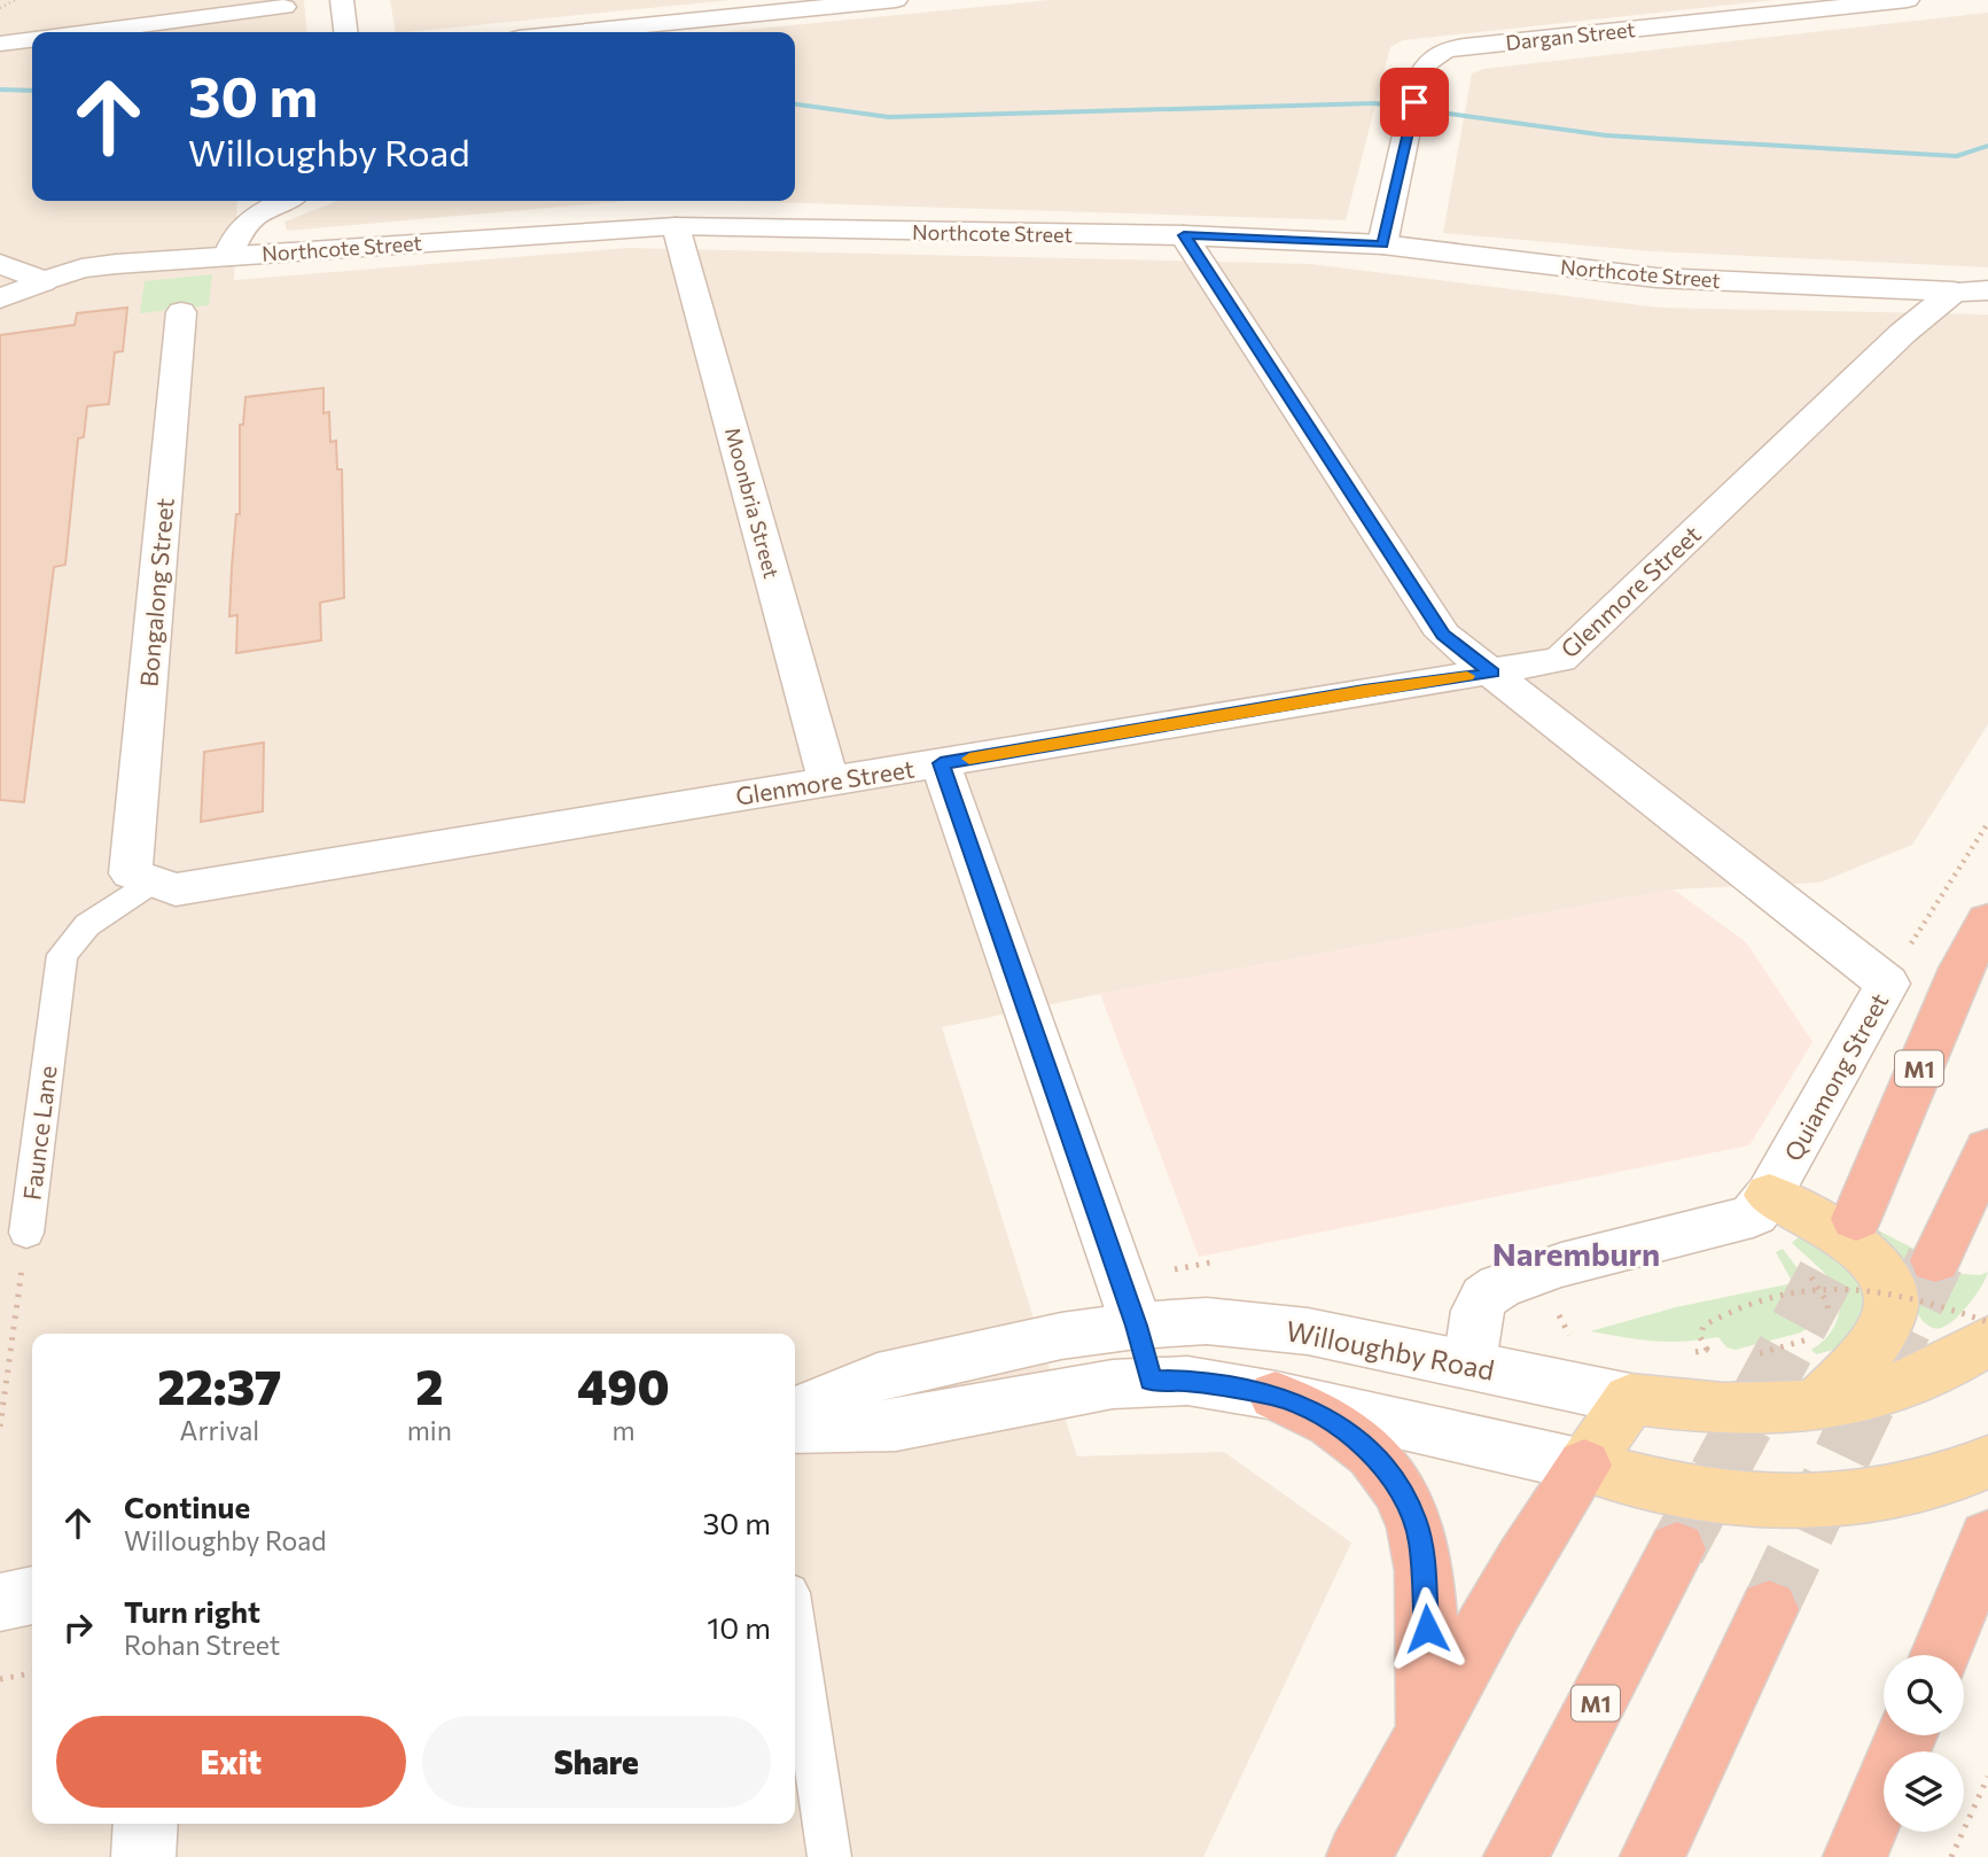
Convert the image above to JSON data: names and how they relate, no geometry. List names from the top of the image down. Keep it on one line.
{"streets":{"highway":["M1"],"main road":["Willoughby Road"],"street":["Dargan Street","Northcote Street","Moonbria Street","Glenmore Street","Bongalong Street","Quiamong Street"],"lane":["Faunce Lane"]},"crossings":[["Dargan Street","Northcote Street"],["Northcote Street","Moonbria Street"],["Northcote Street","Glenmore Street"],["Northcote Street","Quiamong Street"],["Moonbria Street","Glenmore Street"],["Glenmore Street","Bongalong Street"],["Glenmore Street","Quiamong Street"],["Glenmore Street","Faunce Lane"],["Bongalong Street","Faunce Lane"],["Quiamong Street","Willoughby Road"]],"districts":["Naremburn"],"page":{"turn":["30 m","Willoughby Road"],"eta":["22:37","Arrival","2","min","490","m"],"list":[{"name":"Continue","note":"Willoughby Road","value":"30 m"},{"name":"Turn right","note":"Rohan Street","value":"10 m"}],"buttons":["Exit","Share"]}}
